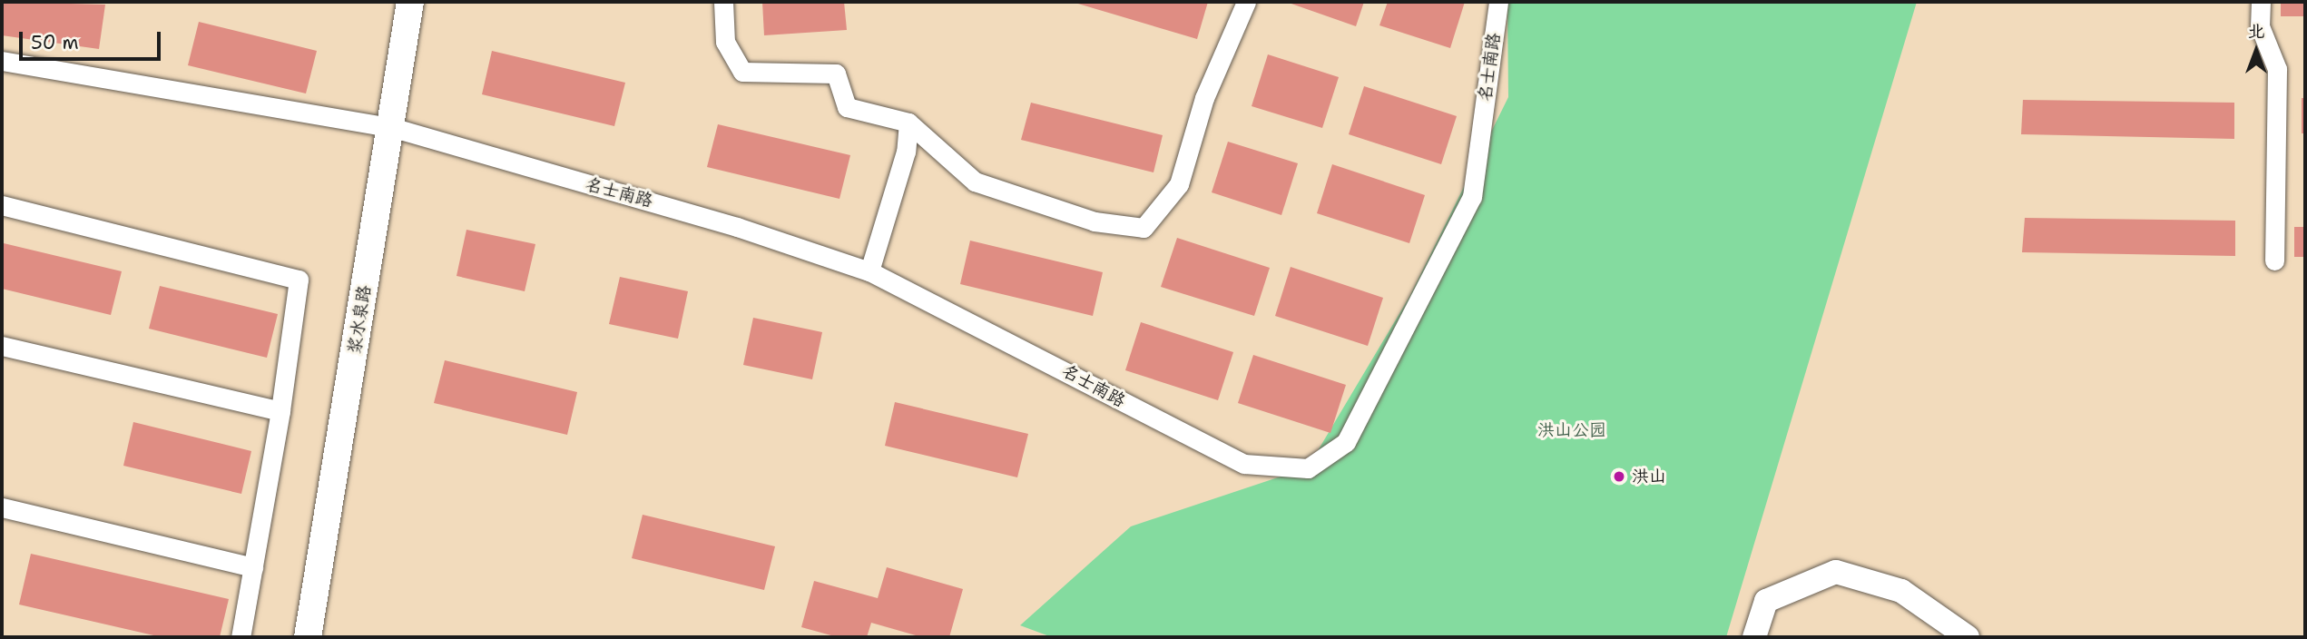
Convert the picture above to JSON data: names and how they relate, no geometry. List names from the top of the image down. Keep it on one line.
{"streets":{"main road":["浆水泉路"],"street":["名士南路"]},"crossings":[["名士南路","浆水泉路"]],"parks":["洪山公园"],"places":["洪山"],"scale_bar":"50 m","north":"top"}
